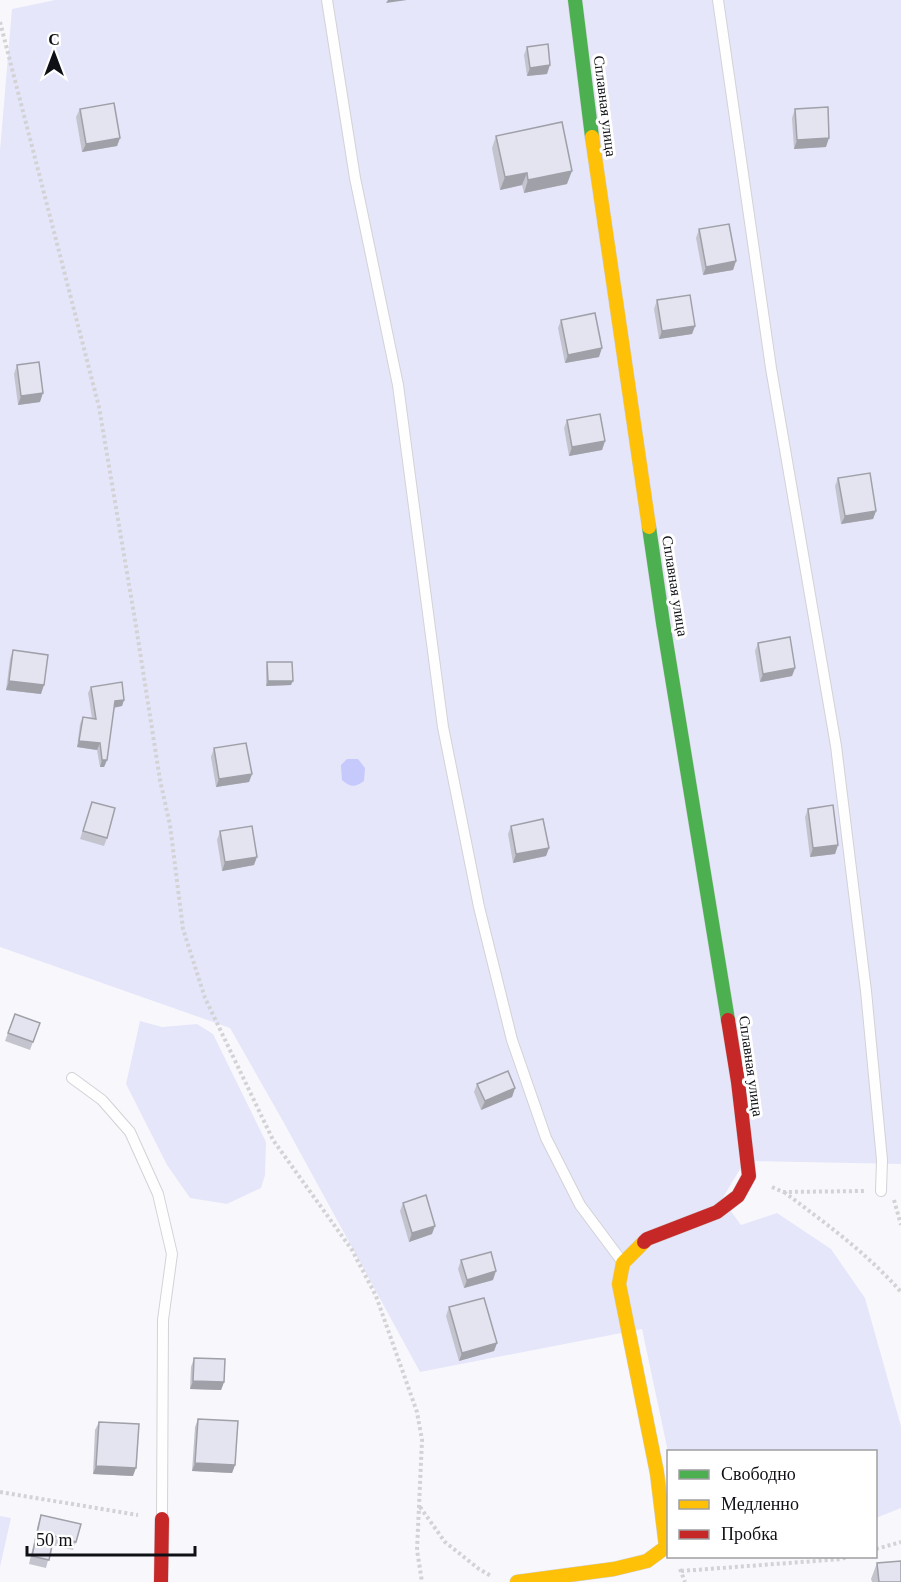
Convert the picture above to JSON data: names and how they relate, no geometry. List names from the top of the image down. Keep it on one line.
{"streets":{"street":["Сплавная улица"]},"legend":["Свободно","Медленно","Пробка"],"scale_bar":"50 m","north":"top"}
